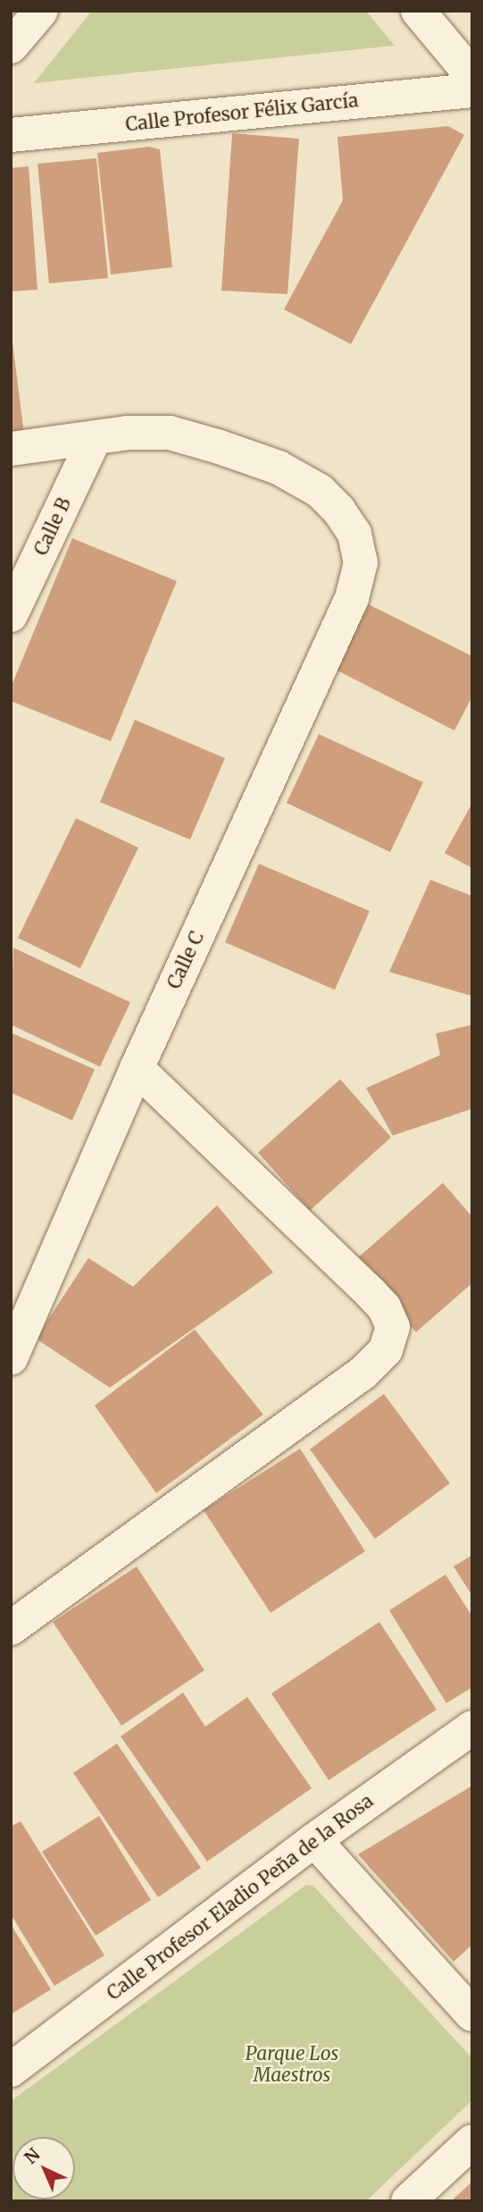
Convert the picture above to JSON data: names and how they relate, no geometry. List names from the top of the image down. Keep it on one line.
{"streets":{"street":["Calle Profesor Félix García","Calle B","Calle C","Calle Profesor Eladio Peña de la Rosa"]},"crossings":[["Calle B","Calle C"]],"parks":["Parque Los Maestros"],"north":"top left"}
